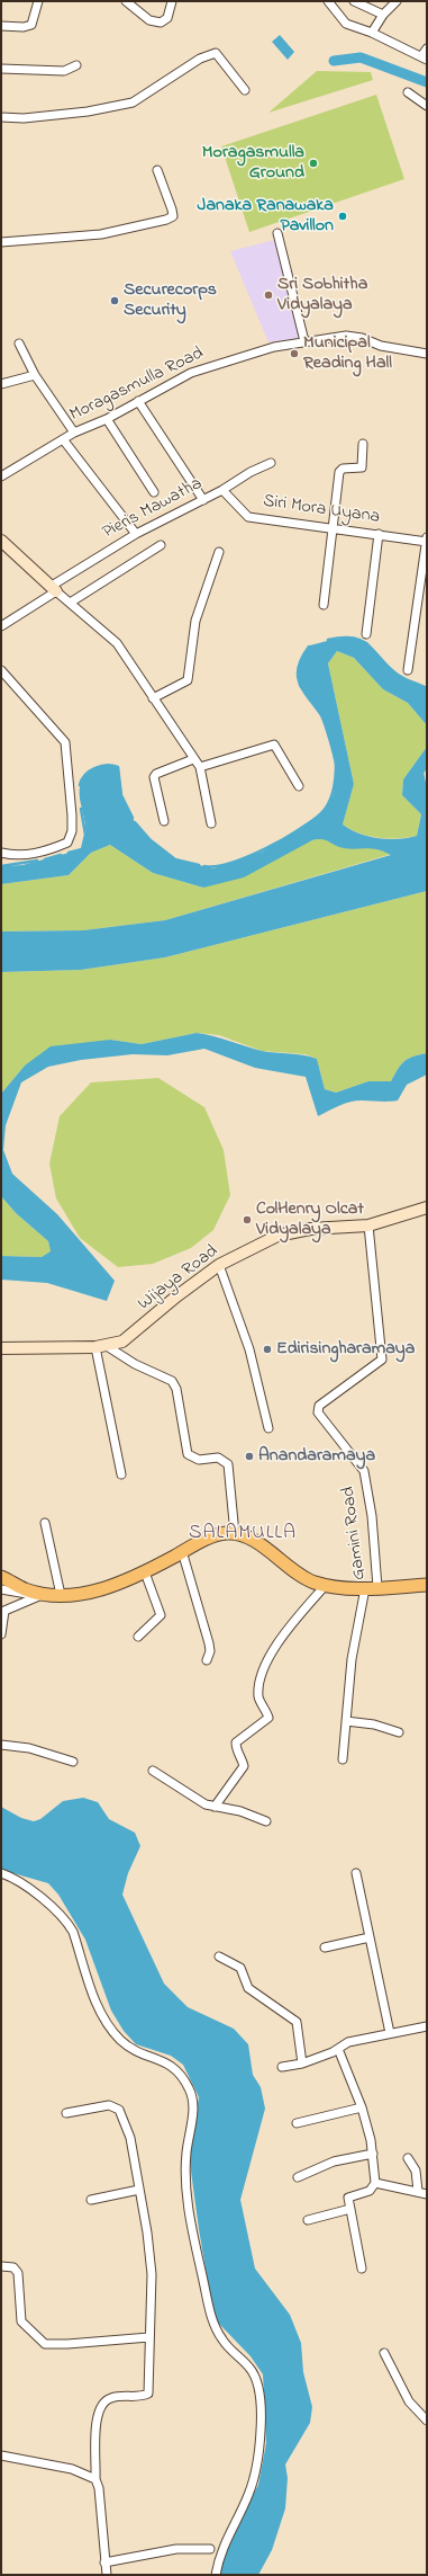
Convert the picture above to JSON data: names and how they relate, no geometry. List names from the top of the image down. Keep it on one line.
{"streets":{"street":["Moragasmulla Road","Pieris Mawatha","Siri Mora Uyana","Wijaya Road","Gamini Road"]},"crossings":[["Pieris Mawatha","Siri Mora Uyana"],["Wijaya Road","Gamini Road"]],"districts":["SALAMULLA"],"places":["Moragasmulla Ground","Janaka Ranawaka Pavillon","Sri Sobhitha Vidyalaya","Securecorps Security","Municipal Reading Hall","ColHenry Olcat Vidyalaya","Edirisingharamaya","Anandaramaya"]}
